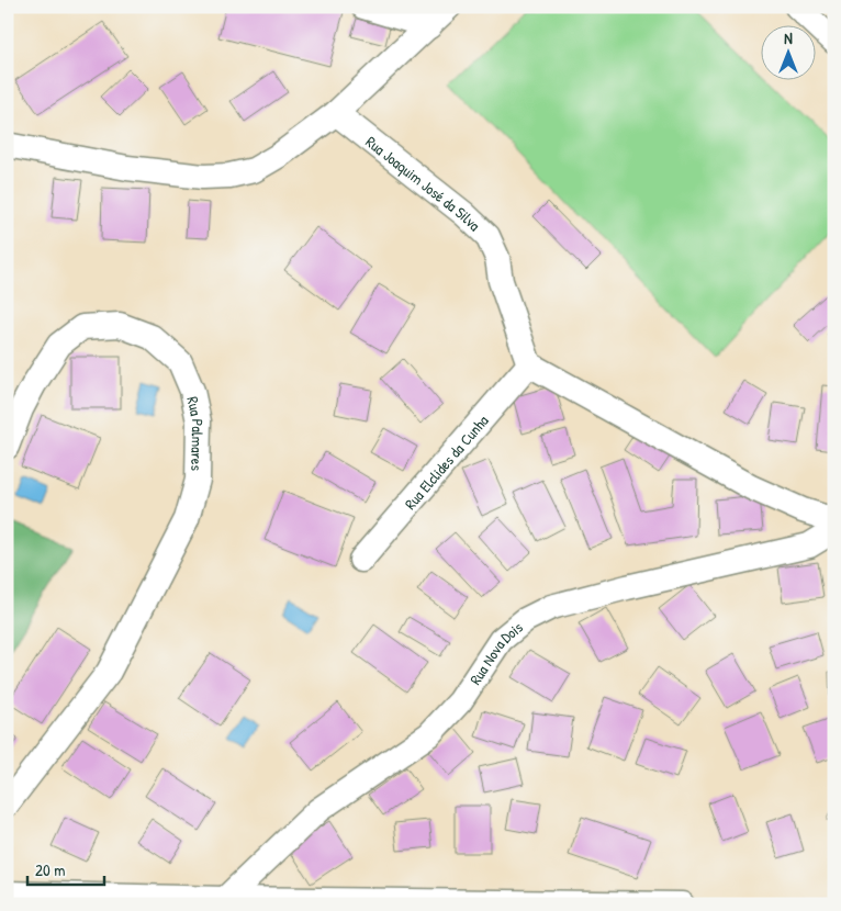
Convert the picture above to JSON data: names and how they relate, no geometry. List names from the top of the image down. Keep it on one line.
{"streets":{"street":["Rua Joaquim José da Silva","Rua Palmares","Rua Elclides da Cunha","Rua Nova Dois"]},"crossings":[["Rua Joaquim José da Silva","Rua Elclides da Cunha"]],"scale_bar":"20 m","north":"top"}
